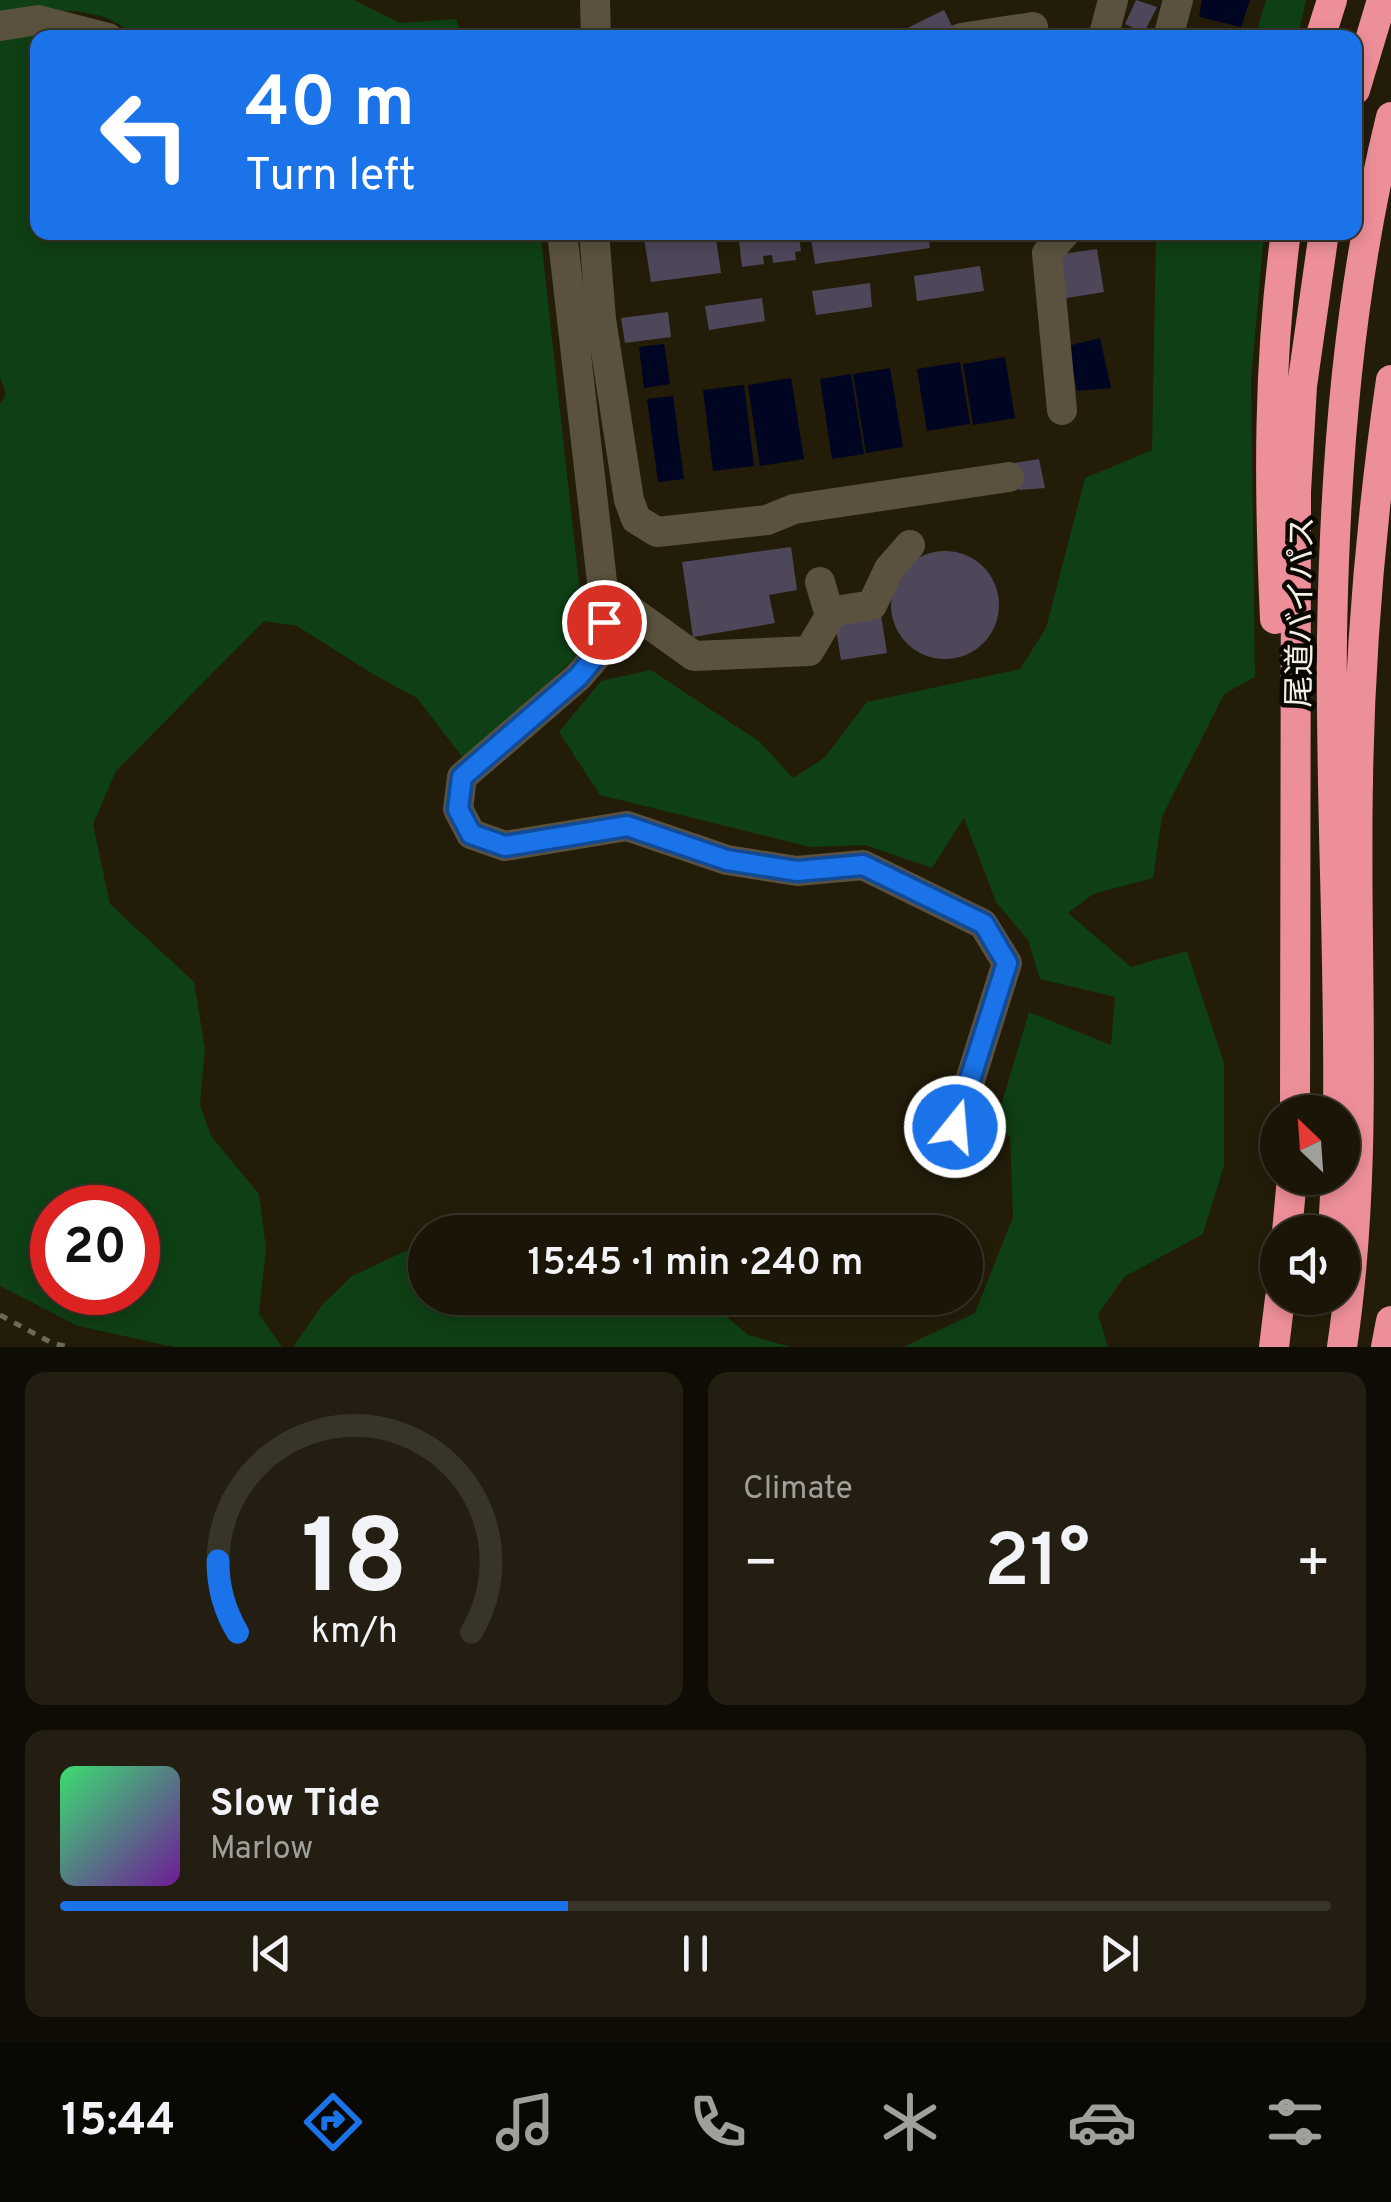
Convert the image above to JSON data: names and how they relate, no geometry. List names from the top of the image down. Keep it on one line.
{"streets":{"highway":["尾道バイパス"]},"north":"top left","page":{"turn":["40 m","Turn left"],"limit":"20","trip":"15:45 · 1 min · 240 m","tile":"Climate","heat":["−","21°","+"],"song":["Slow Tide","Marlow"],"tabs":"15:44","gauge":["18","km/h"]}}
